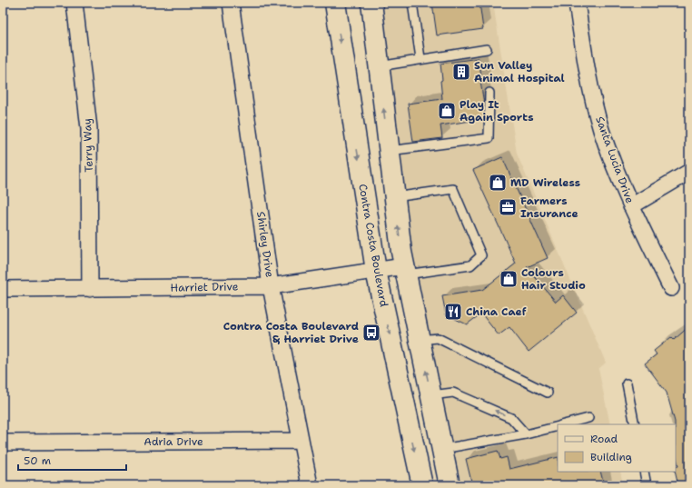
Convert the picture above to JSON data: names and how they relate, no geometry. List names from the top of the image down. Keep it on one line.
{"streets":{"main road":["Contra Costa Boulevard"],"street":["Terry Way","Santa Lucia Drive","Shirley Drive","Harriet Drive","Adria Drive"]},"crossings":[["Terry Way","Harriet Drive"],["Shirley Drive","Harriet Drive"],["Shirley Drive","Adria Drive"],["Contra Costa Boulevard","Harriet Drive"]],"places":{"building":["Sun Valley Animal Hospital"],"shop":["Play It Again Sports","MD Wireless","Colours Hair Studio"],"office":["Farmers Insurance"],"restaurant":["China Caef"],"bus stop":["Contra Costa Boulevard & Harriet Drive"]},"legend":["Road","Building"],"scale_bar":"50 m"}
